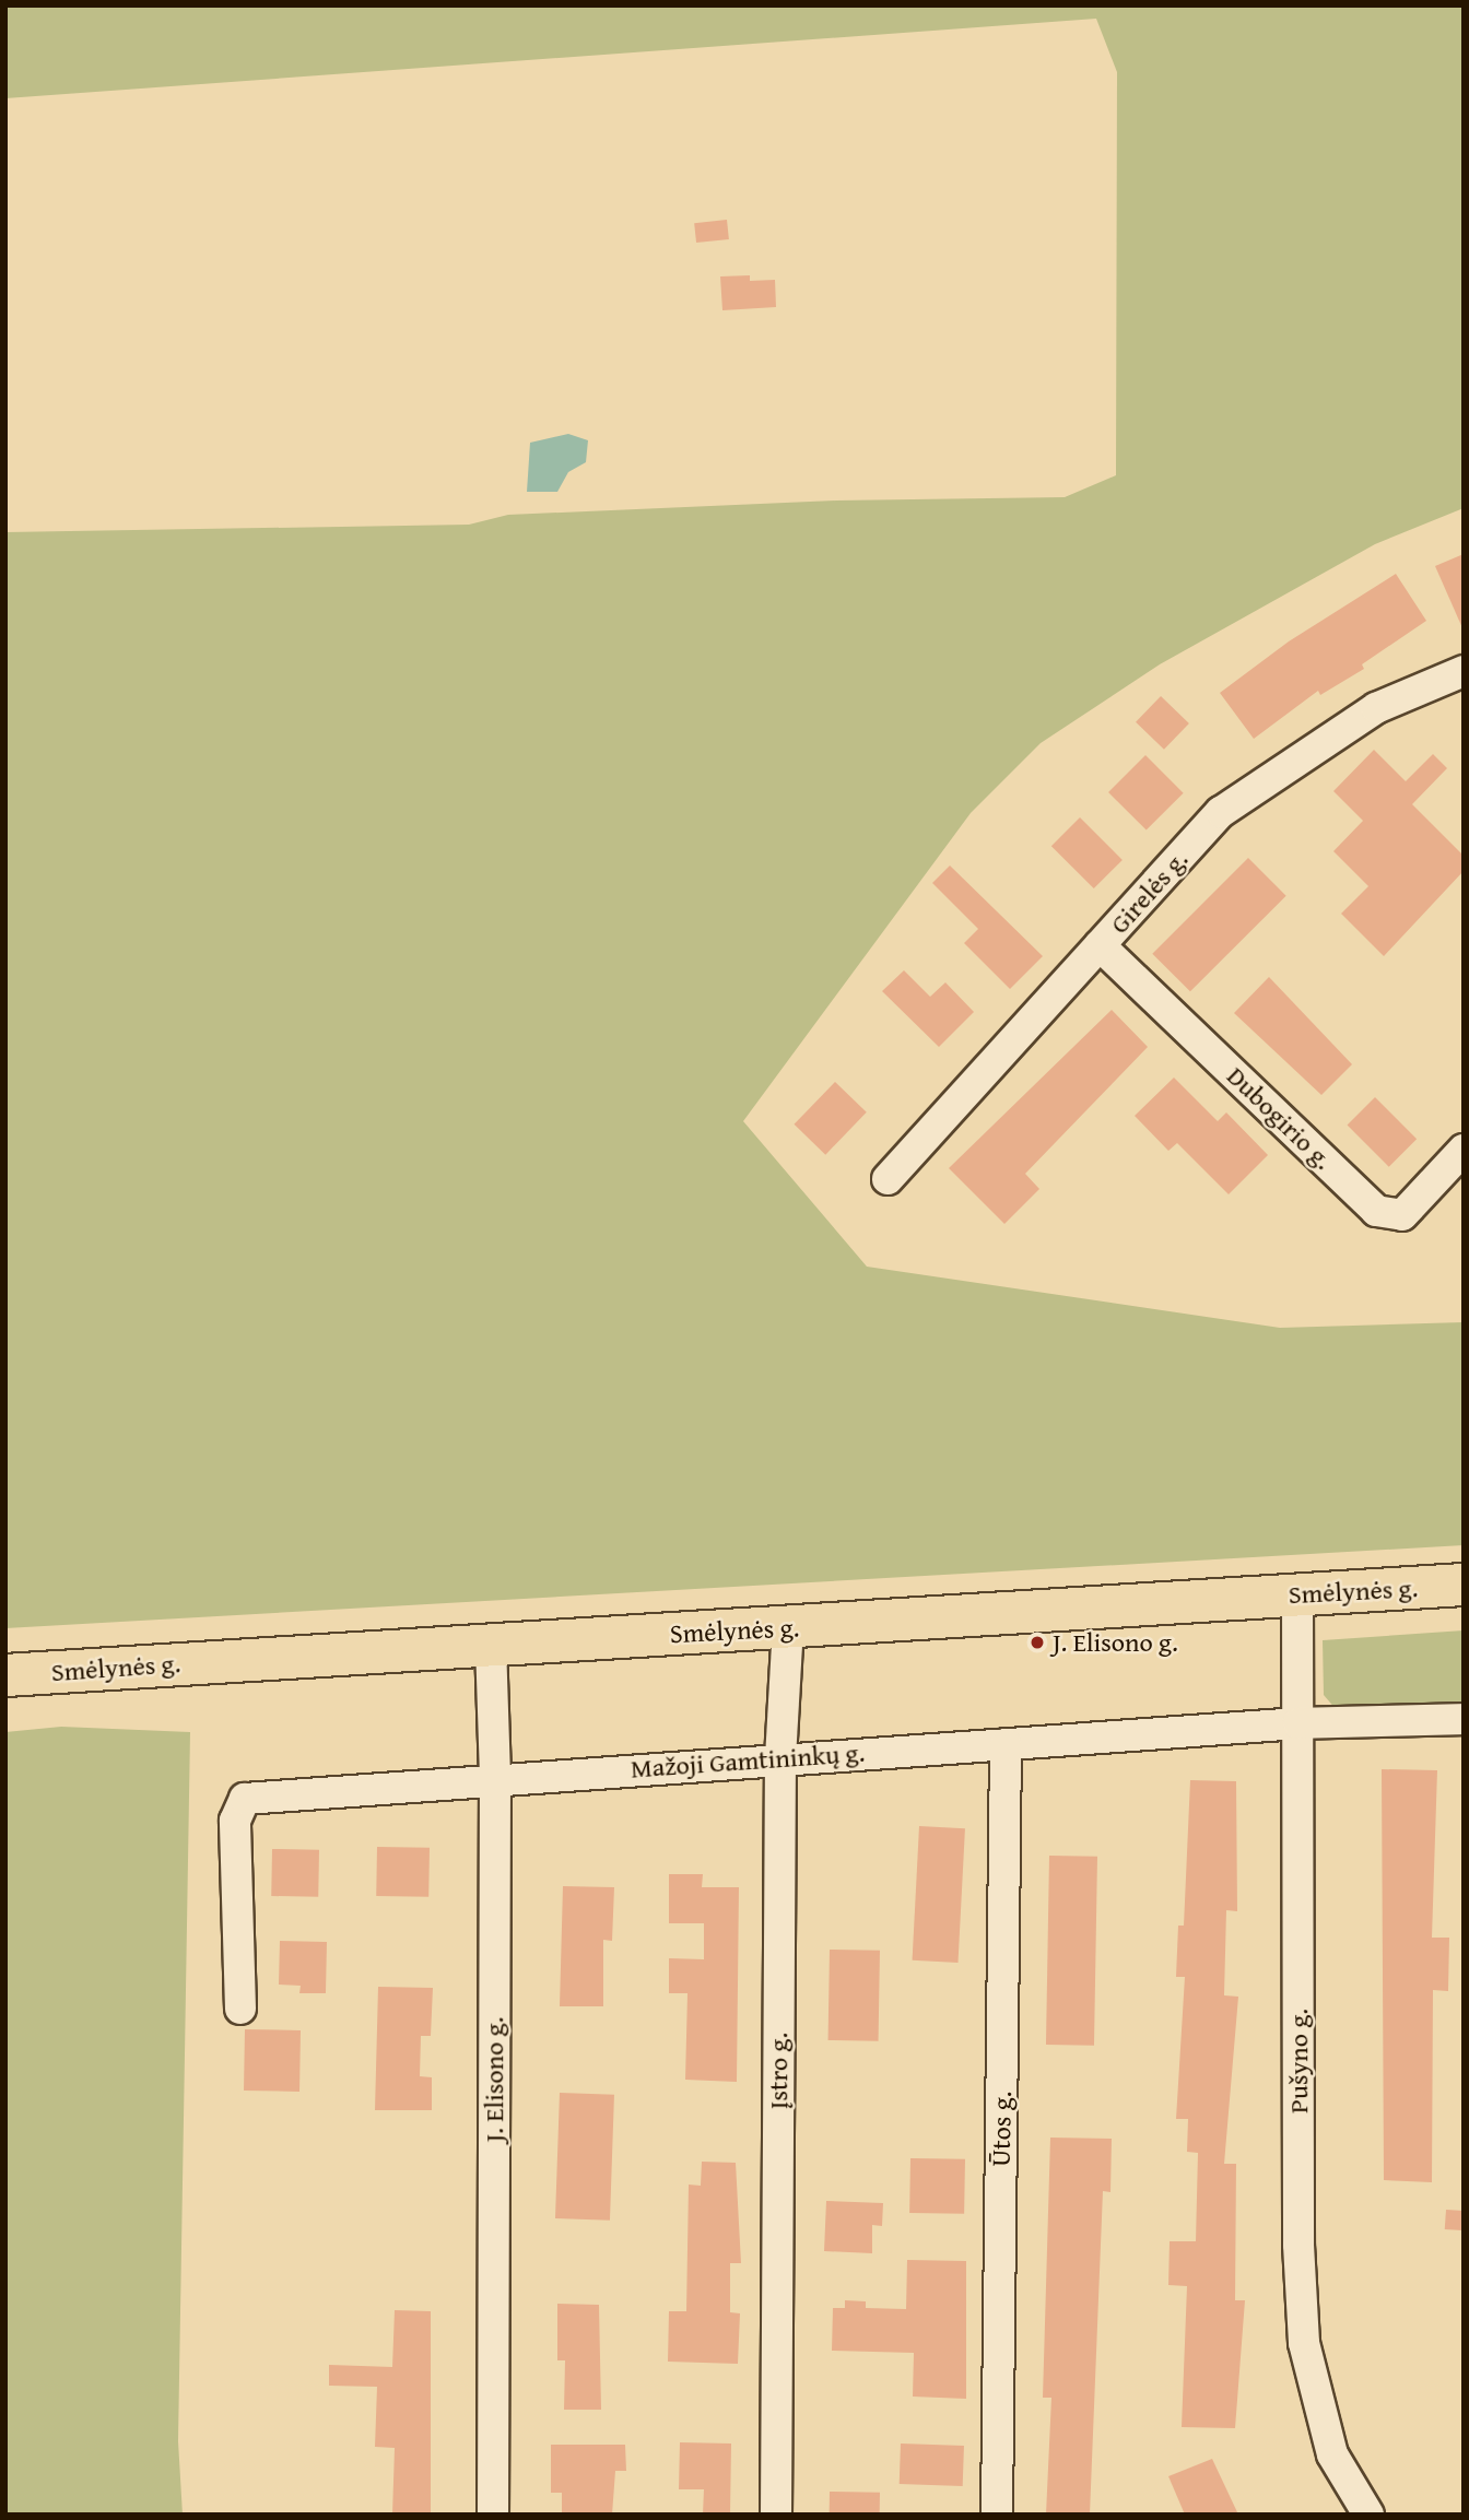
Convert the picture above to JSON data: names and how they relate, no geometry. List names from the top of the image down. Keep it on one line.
{"streets":{"highway":["Smėlynės g."],"street":["Girelės g.","Dubogirio g.","Mažoji Gamtininkų g.","Pušyno g.","Įstro g.","J. Elisono g.","Ūtos g."]},"crossings":[["Girelės g.","Dubogirio g."],["Smėlynės g.","Pušyno g."],["Smėlynės g.","Įstro g."],["Smėlynės g.","J. Elisono g."],["Mažoji Gamtininkų g.","Pušyno g."],["Mažoji Gamtininkų g.","Įstro g."],["Mažoji Gamtininkų g.","J. Elisono g."],["Mažoji Gamtininkų g.","Ūtos g."]],"places":["J. Elisono g."]}
